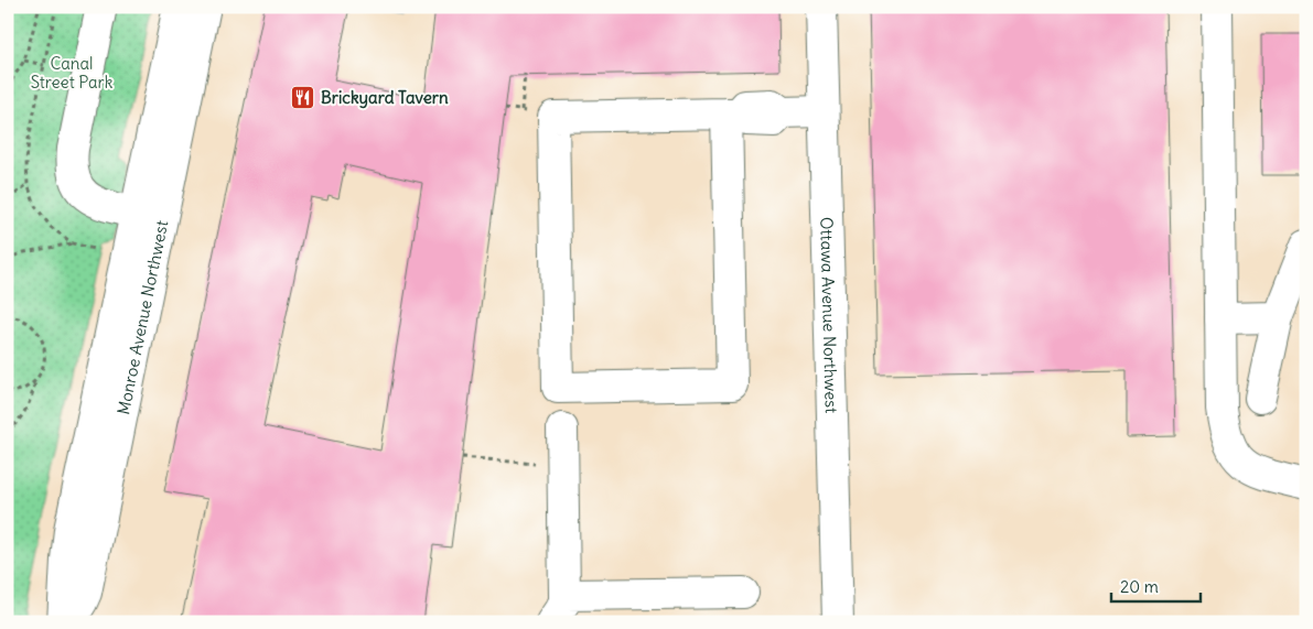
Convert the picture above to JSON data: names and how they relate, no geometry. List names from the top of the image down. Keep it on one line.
{"streets":{"main road":["Ottawa Avenue Northwest","Monroe Avenue Northwest"]},"parks":["Canal Street Park"],"places":{"restaurant":["Brickyard Tavern"]},"scale_bar":"20 m"}
